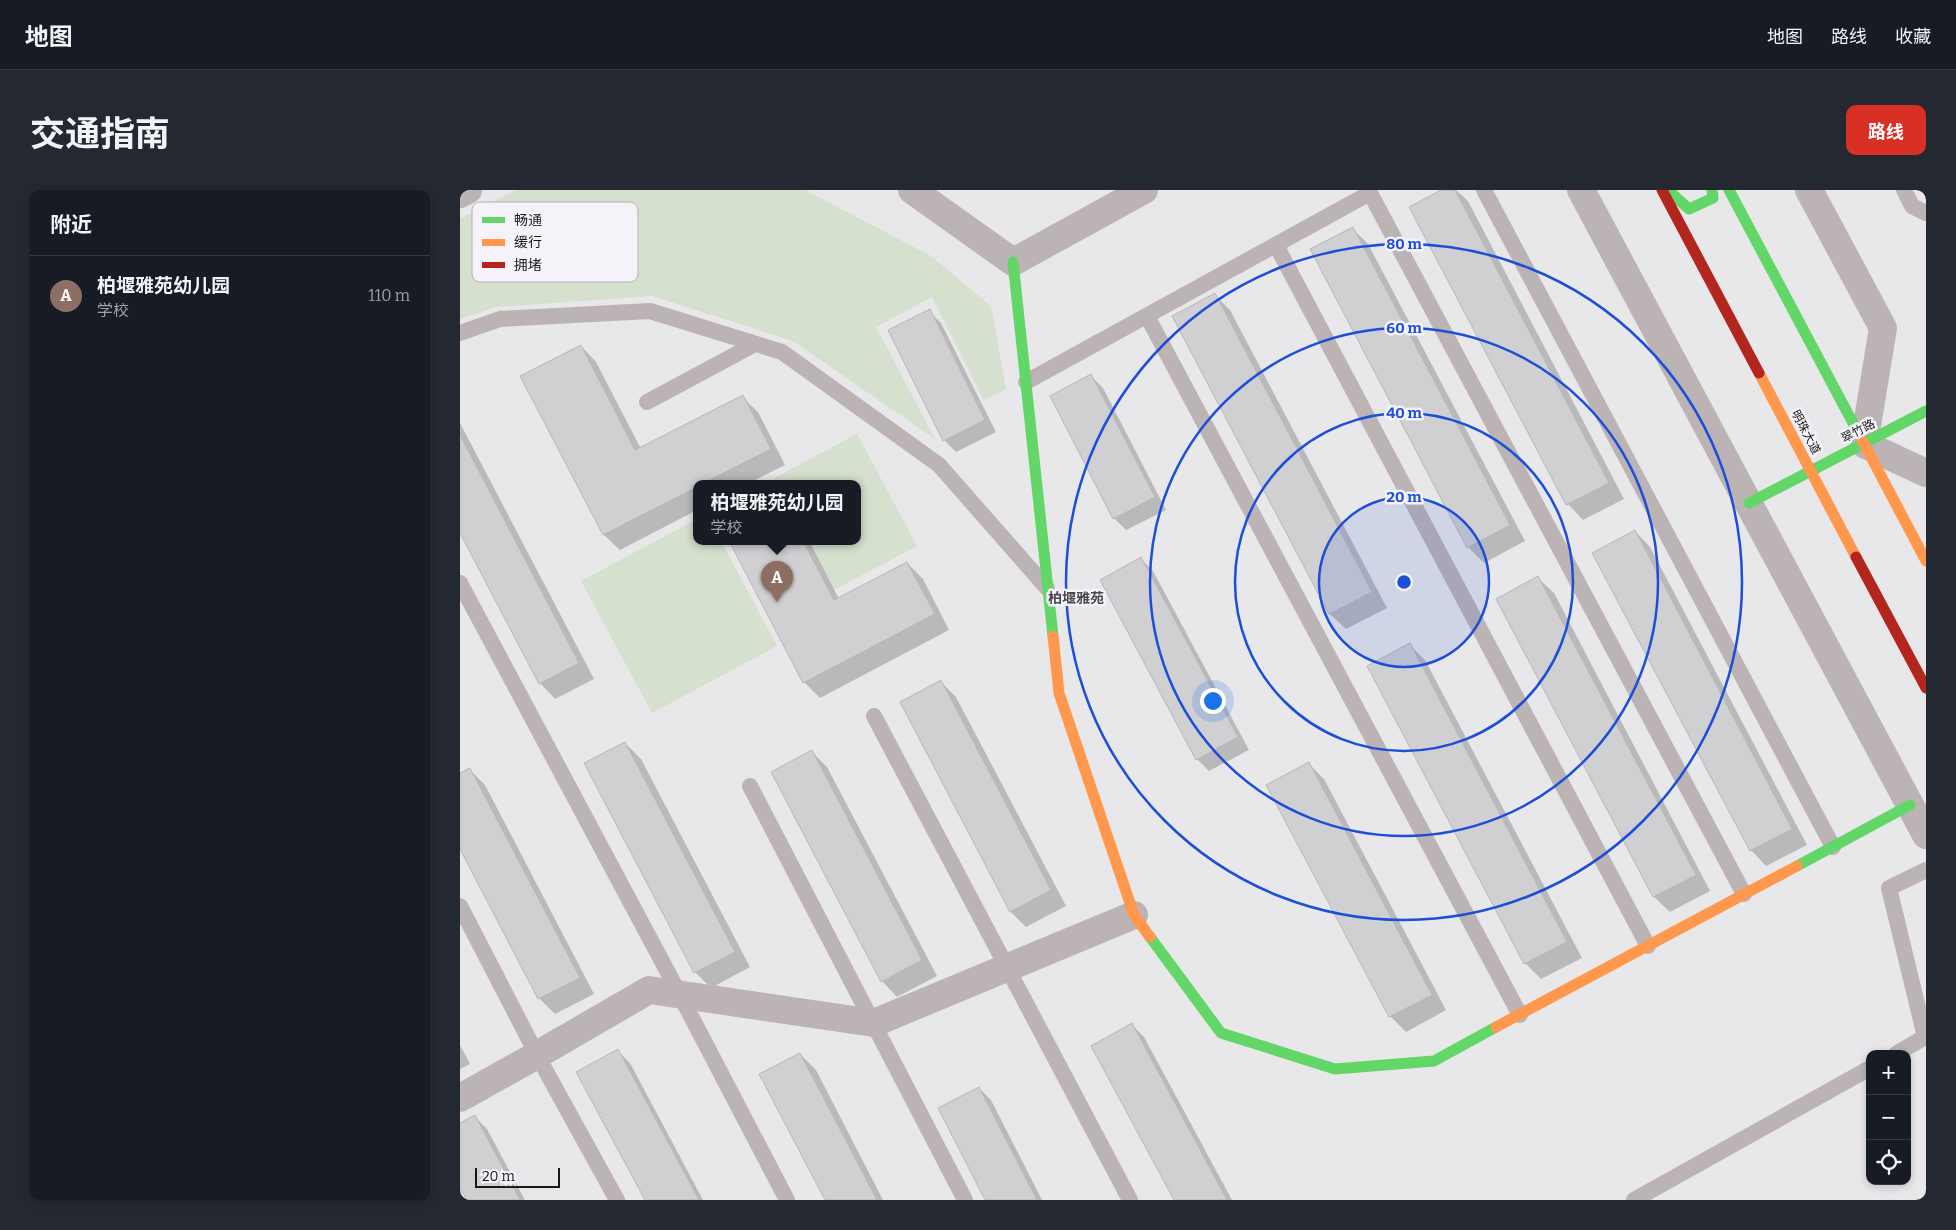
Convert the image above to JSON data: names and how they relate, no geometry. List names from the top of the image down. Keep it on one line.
{"streets":{"street":["翠竹路","明珠大道"]},"crossings":[["翠竹路","明珠大道"]],"districts":["柏堰雅苑"],"legend":["畅通","缓行","拥堵"],"scale_bar":"20 m","page":{"header":"地图","nav":["地图","路线","收藏"],"title":"交通指南","buttons":"路线","heading":"附近","list":[{"mark":"A","name":"柏堰雅苑幼儿园","note":"学校","value":"110 m"}],"popup":["柏堰雅苑幼儿园","学校"],"pins":"A","map_buttons":["+","−"],"scale":"20 m"},"rings":["80 m","60 m","40 m","20 m"]}
